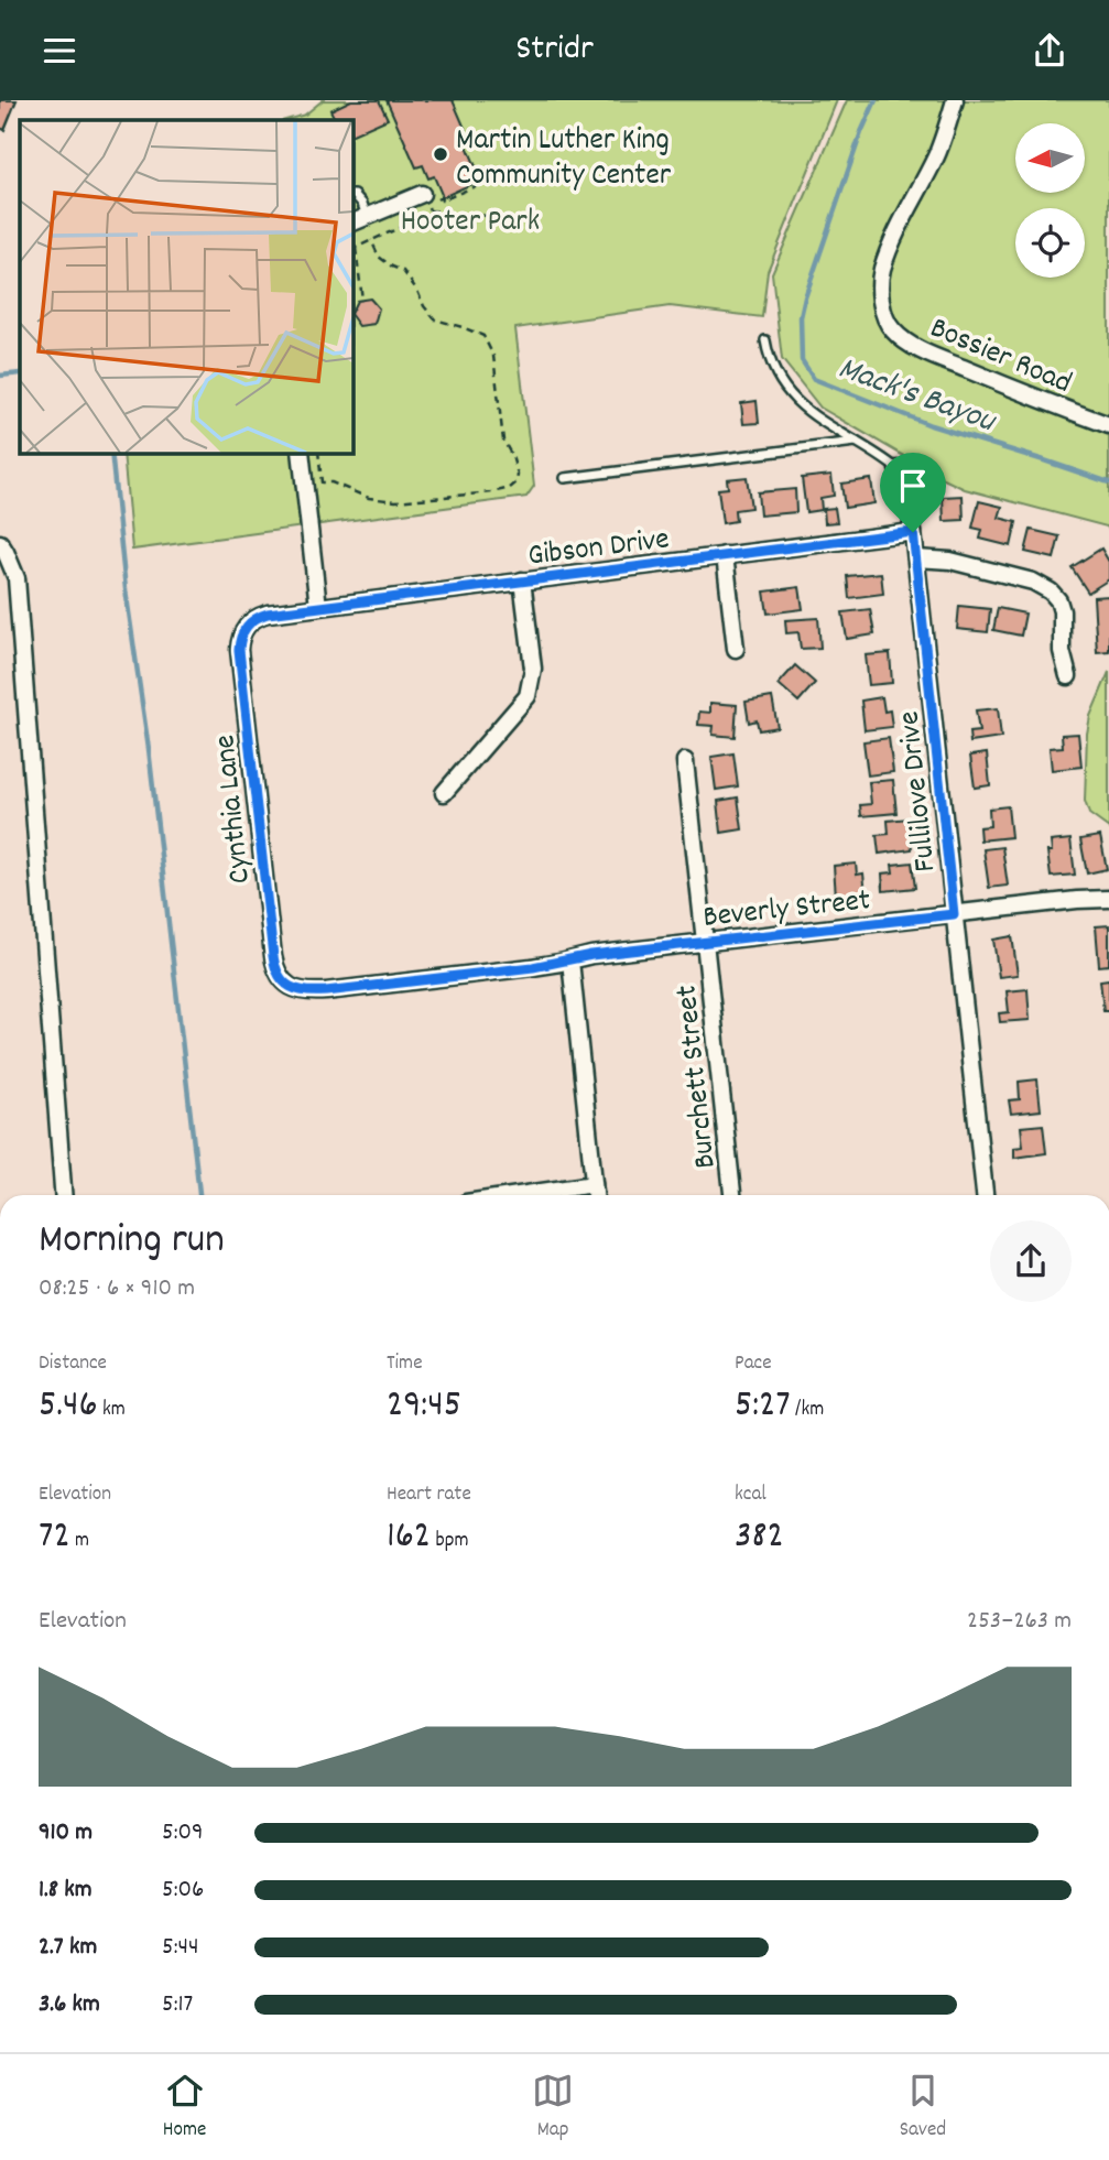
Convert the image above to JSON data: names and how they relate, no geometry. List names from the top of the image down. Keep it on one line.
{"streets":{"street":["Bossier Road","Gibson Drive","Fullilove Drive","Cynthia Lane","Beverly Street","Burchett Street"]},"crossings":[["Gibson Drive","Fullilove Drive"],["Gibson Drive","Cynthia Lane"],["Fullilove Drive","Beverly Street"],["Cynthia Lane","Beverly Street"],["Beverly Street","Burchett Street"]],"water":["Mack's Bayou"],"parks":["Hooter Park"],"places":["Martin Luther King Community Center"],"north":"left","page":{"header":"Stridr","heading":["Morning run","08:25 · 6 × 910 m"],"stats":[["Distance","5.46 km"],["Time","29:45"],["Pace","5:27 /km"],["Elevation","72 m"],["Heart rate","162 bpm"],["kcal","382"]],"chart":["Elevation","253–263 m"],"list":[{"name":"910 m","note":"5:09"},{"name":"1.8 km","note":"5:06"},{"name":"2.7 km","note":"5:44"},{"name":"3.6 km","note":"5:17"}],"tabs":["Home","Map","Saved"]}}
